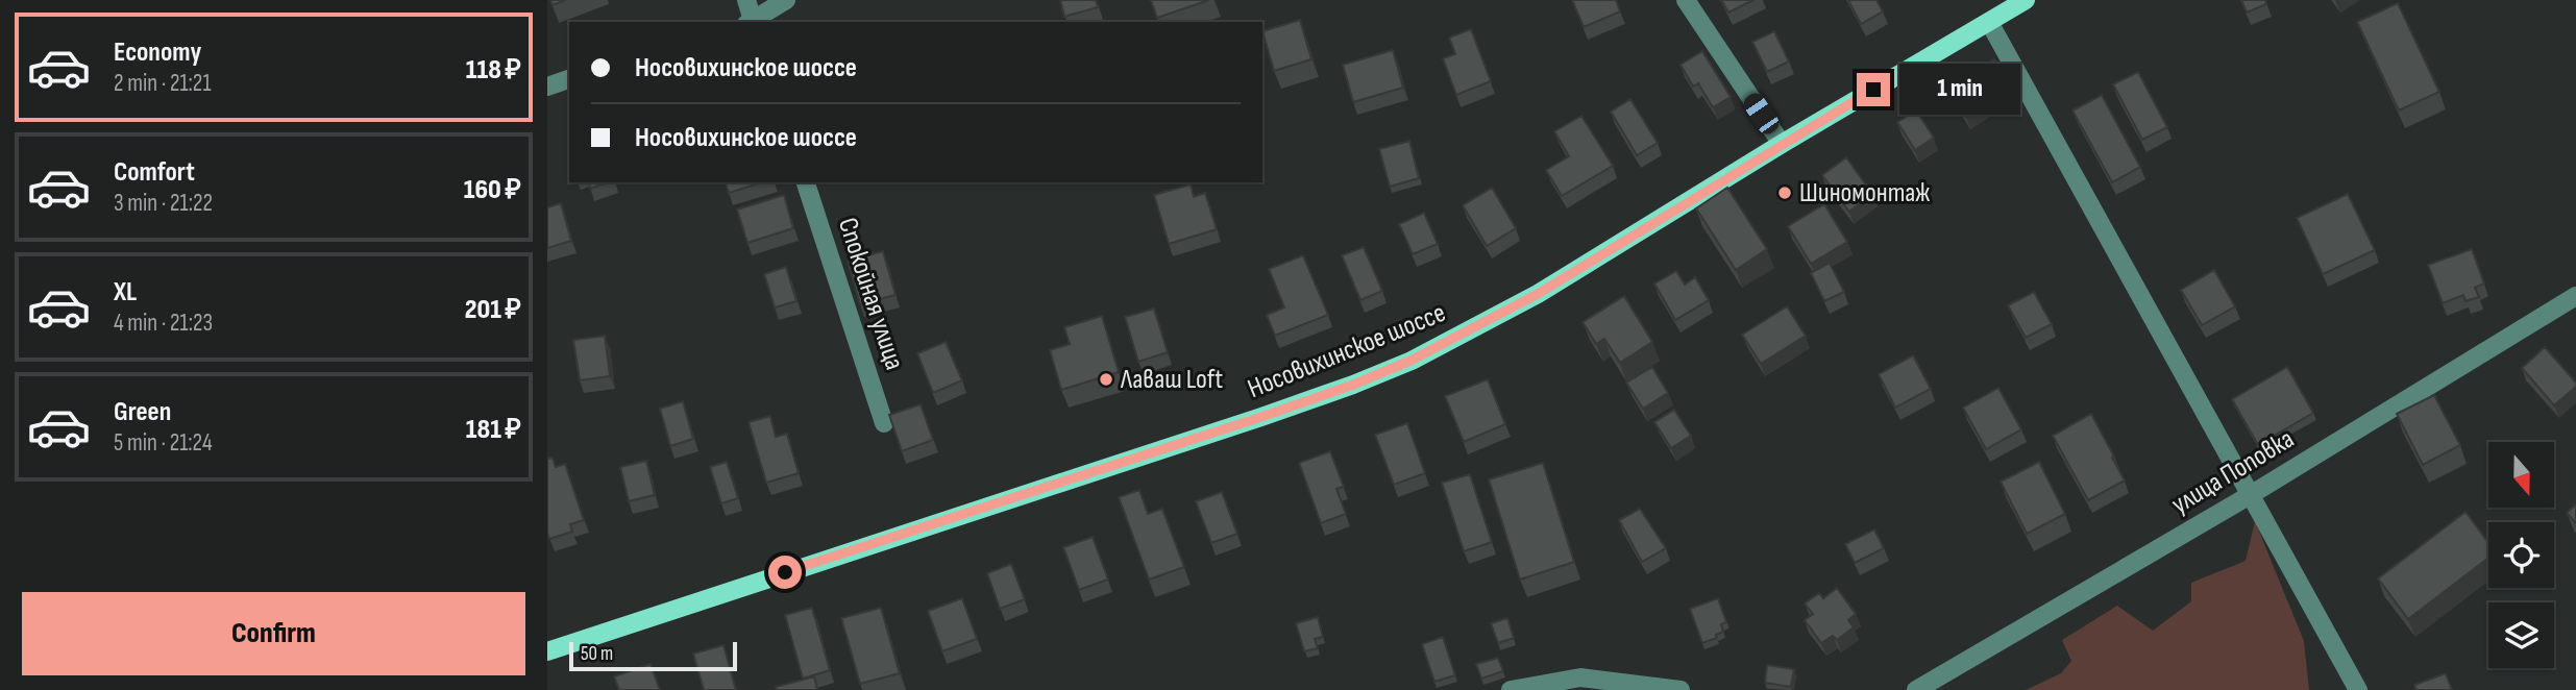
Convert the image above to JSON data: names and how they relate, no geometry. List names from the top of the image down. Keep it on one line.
{"streets":{"main road":["Носовихинское шоссе"],"street":["Спокойная улица","улица Поповка"]},"places":["Шиномонтаж","Лаваш Loft"],"scale_bar":"50 m","north":"bottom","page":{"list":[{"name":"Economy","note":"2 min · 21:21","value":"118 ₽"},{"name":"Comfort","note":"3 min · 21:22","value":"160 ₽"},{"name":"XL","note":"4 min · 21:23","value":"201 ₽"},{"name":"Green","note":"5 min · 21:24","value":"181 ₽"}],"banner":["Носовихинское шоссе","Носовихинское шоссе"],"bubble":"1 min","buttons":"Confirm","scale":"50 m"}}
